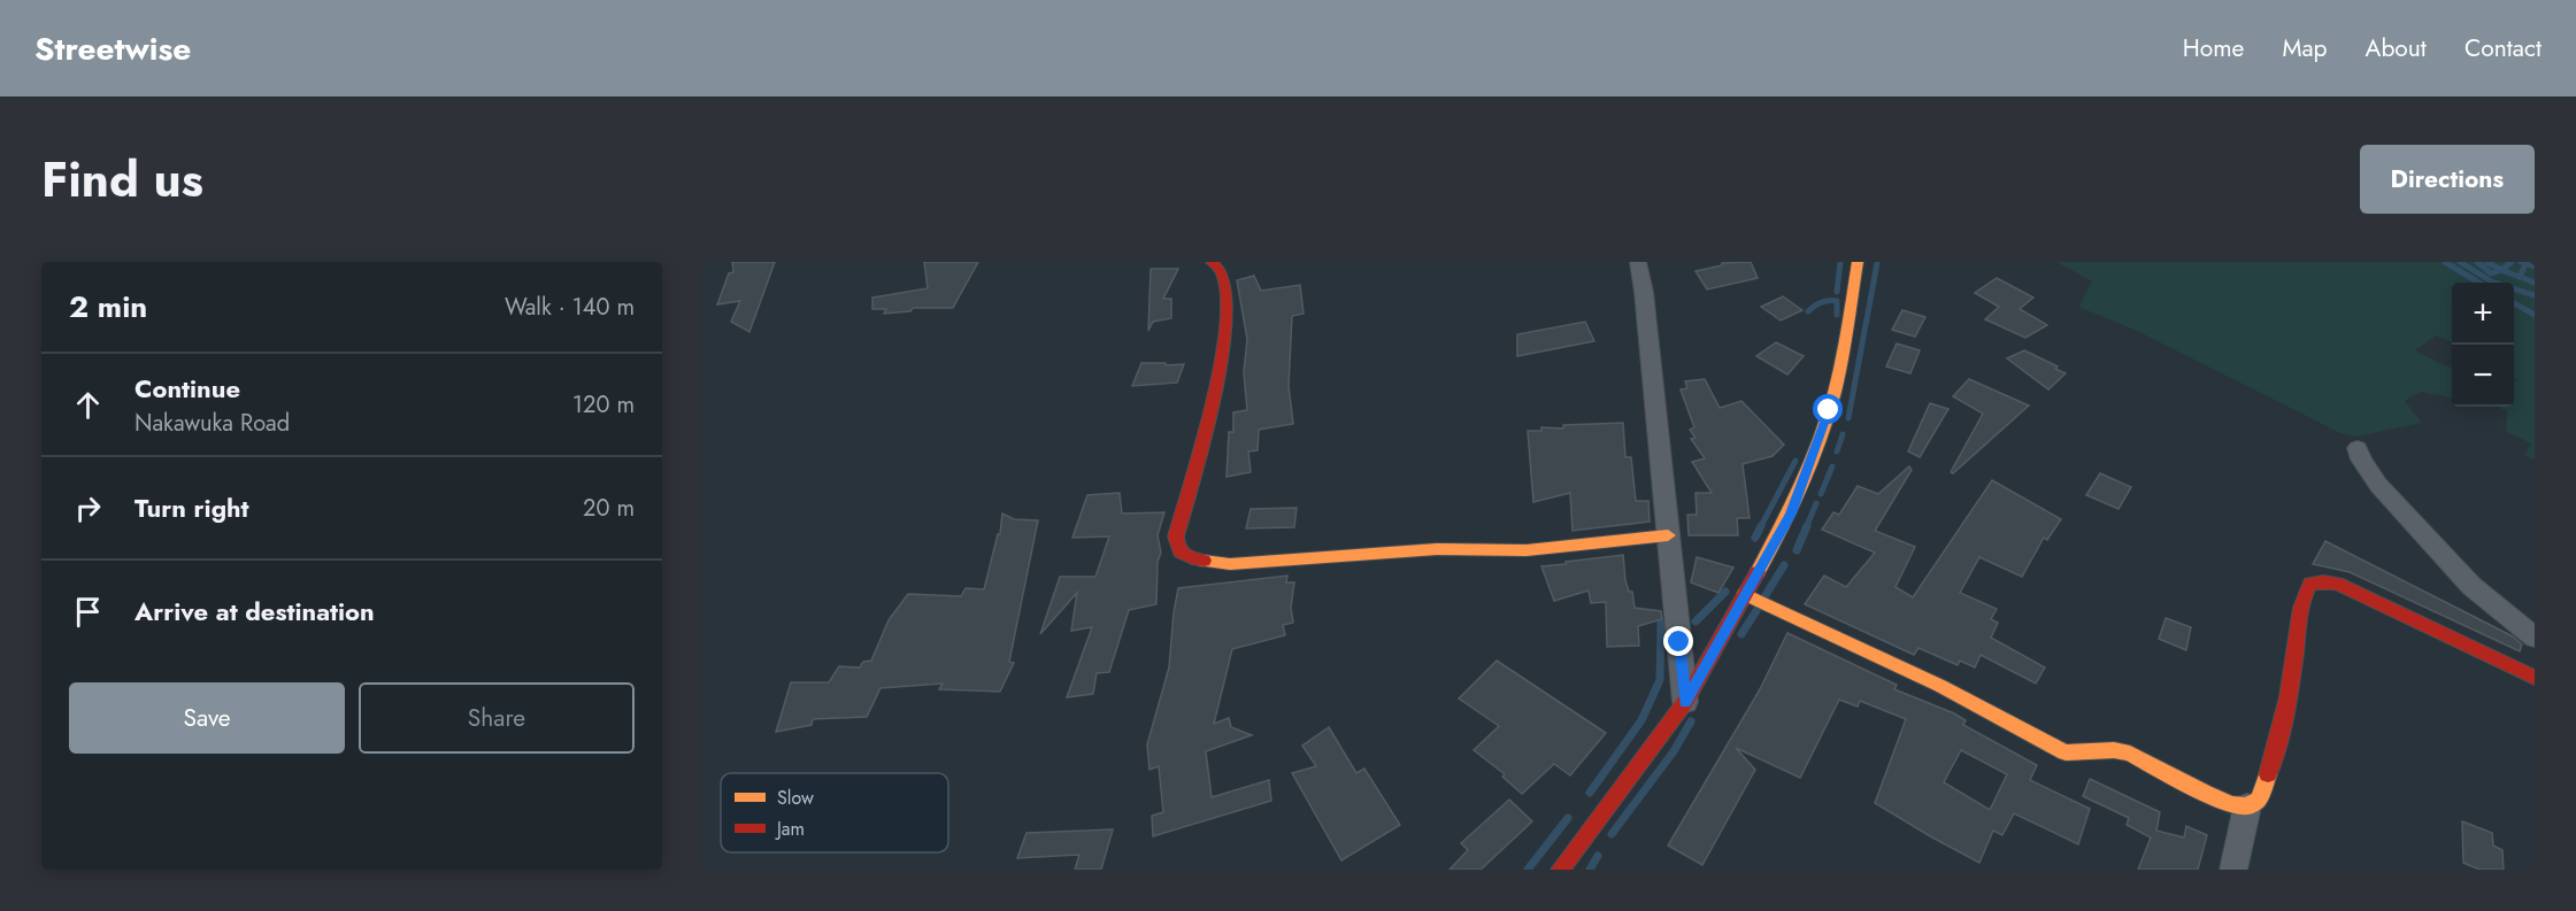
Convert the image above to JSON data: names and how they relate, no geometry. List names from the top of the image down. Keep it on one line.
{"legend":["Slow","Jam"],"page":{"header":"Streetwise","nav":["Home","Map","About","Contact"],"title":"Find us","buttons":["Directions",["Save","Share"]],"heading":["2 min","Walk · 140 m"],"map_buttons":["+","−"],"list":[["Continue","Nakawuka Road","120 m"],["Turn right","20 m"],"Arrive at destination"]}}
